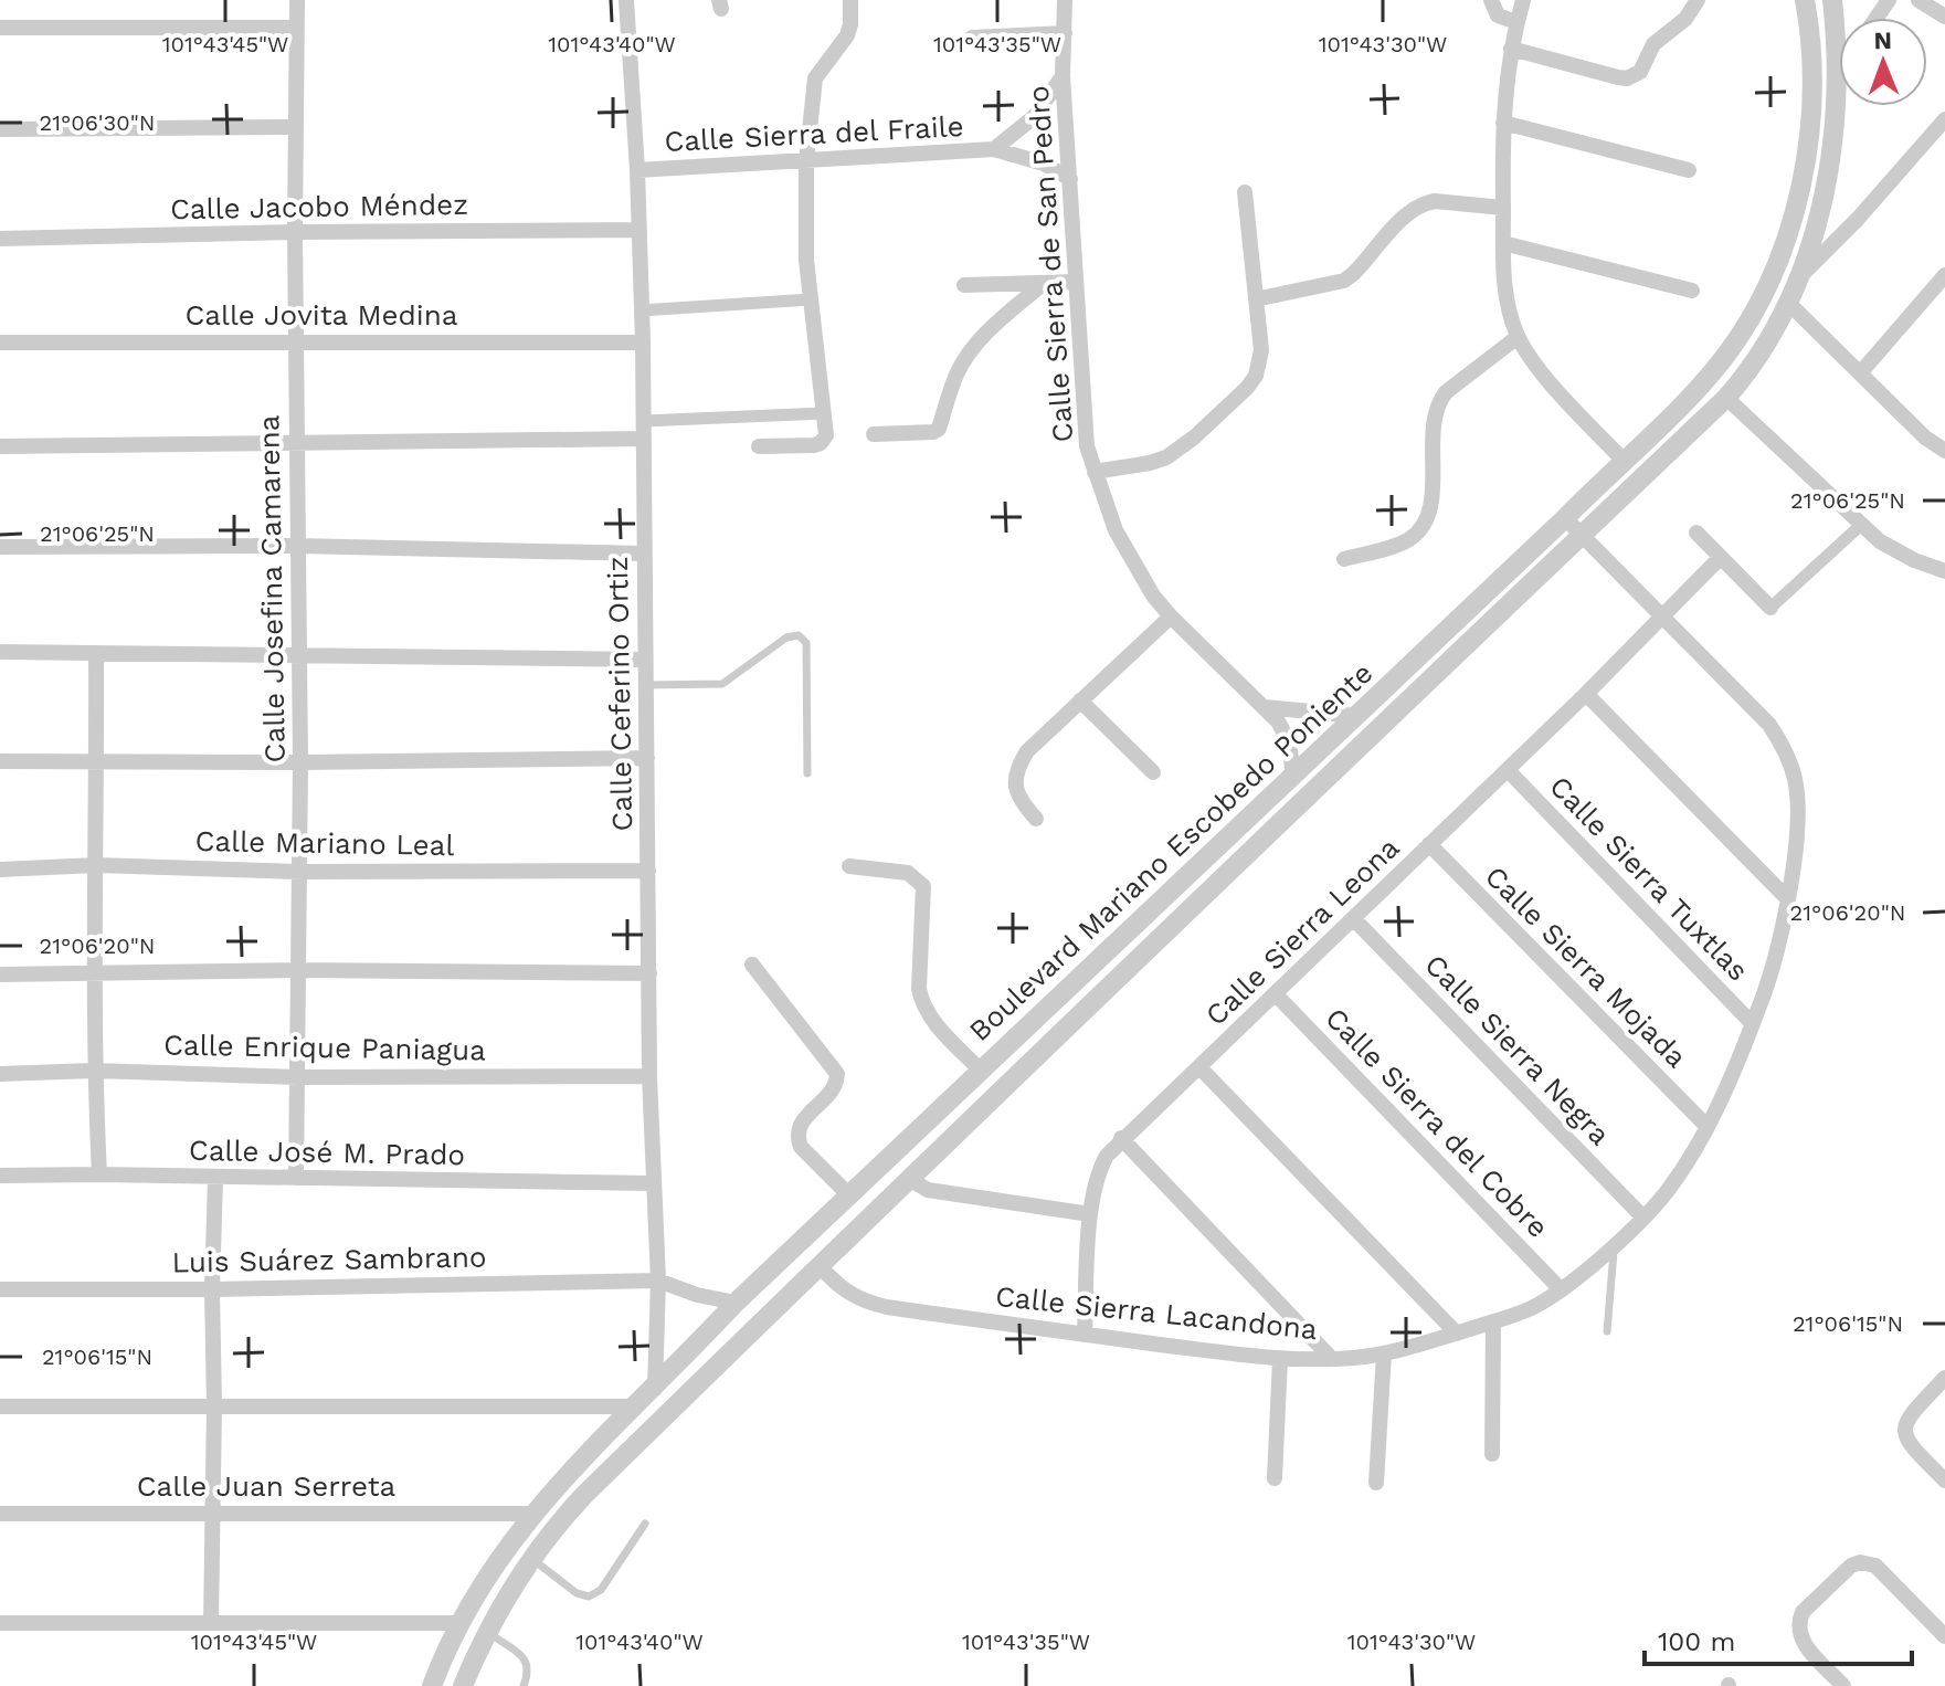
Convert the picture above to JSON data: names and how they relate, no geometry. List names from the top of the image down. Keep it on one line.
{"streets":{"street":["Calle Sierra del Fraile","Calle Jacobo Méndez","Calle Sierra de San Pedro","Calle Jovita Medina","Calle Josefina Camarena","Calle Ceferino Ortiz","Calle Mariano Leal","Boulevard Mariano Escobedo Poniente","Calle Sierra Tuxtlas","Calle Sierra Leona","Calle Sierra Mojada","Calle Enrique Paniagua","Calle Sierra Negra","Calle Sierra del Cobre","Calle José M. Prado","Luis Suárez Sambrano","Calle Sierra Lacandona","Calle Juan Serreta"]},"crossings":[["Calle Sierra del Fraile","Calle Sierra de San Pedro"],["Calle Sierra del Fraile","Calle Ceferino Ortiz"],["Calle Jacobo Méndez","Calle Josefina Camarena"],["Calle Jacobo Méndez","Calle Ceferino Ortiz"],["Calle Sierra de San Pedro","Boulevard Mariano Escobedo Poniente"],["Calle Jovita Medina","Calle Josefina Camarena"],["Calle Jovita Medina","Calle Ceferino Ortiz"],["Calle Josefina Camarena","Calle Mariano Leal"],["Calle Josefina Camarena","Calle Enrique Paniagua"],["Calle Josefina Camarena","Calle José M. Prado"],["Calle Ceferino Ortiz","Calle Mariano Leal"],["Calle Ceferino Ortiz","Boulevard Mariano Escobedo Poniente"],["Calle Ceferino Ortiz","Calle Enrique Paniagua"],["Calle Ceferino Ortiz","Calle José M. Prado"],["Calle Ceferino Ortiz","Luis Suárez Sambrano"],["Boulevard Mariano Escobedo Poniente","Calle Sierra Lacandona"],["Boulevard Mariano Escobedo Poniente","Calle Juan Serreta"],["Calle Sierra Tuxtlas","Calle Sierra Leona"],["Calle Sierra Tuxtlas","Calle Sierra Lacandona"],["Calle Sierra Leona","Calle Sierra Mojada"],["Calle Sierra Leona","Calle Sierra Negra"],["Calle Sierra Leona","Calle Sierra del Cobre"],["Calle Sierra Leona","Calle Sierra Lacandona"],["Calle Sierra Mojada","Calle Sierra Lacandona"],["Calle Sierra Negra","Calle Sierra Lacandona"],["Calle Sierra del Cobre","Calle Sierra Lacandona"]],"scale_bar":"100 m","north":"top","coordinates":["101°43'45\"W","101°43'40\"W","101°43'35\"W","101°43'30\"W","21°06'30\"N","21°06'25\"N","21°06'20\"N","21°06'15\"N"]}
